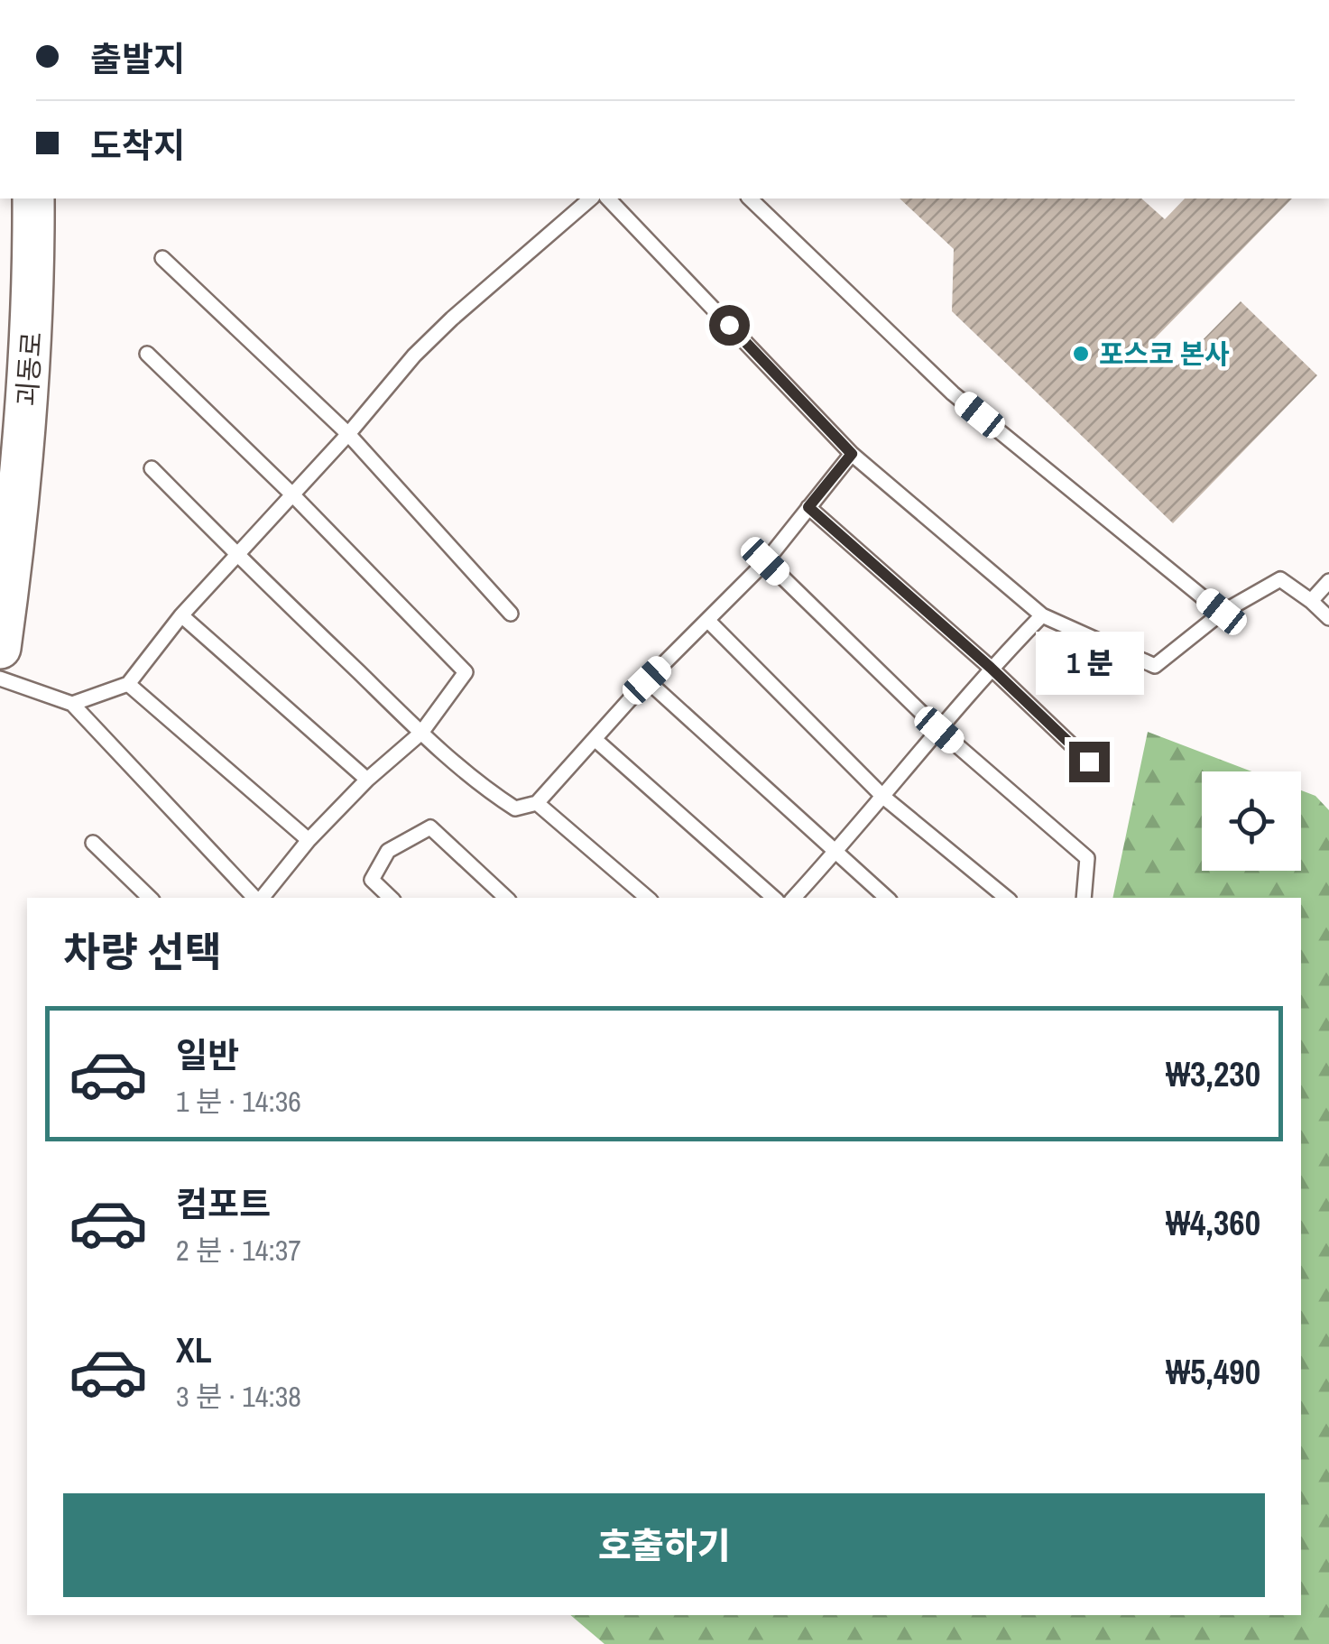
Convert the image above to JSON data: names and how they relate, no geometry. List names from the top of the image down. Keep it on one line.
{"streets":{"street":["괴동로"]},"places":["포스코 본사"],"page":{"banner":["출발지","도착지"],"bubble":"1 분","heading":"차량 선택","list":[{"name":"일반","note":"1 분 · 14:36","value":"₩3,230"},{"name":"컴포트","note":"2 분 · 14:37","value":"₩4,360"},{"name":"XL","note":"3 분 · 14:38","value":"₩5,490"}],"buttons":"호출하기"}}
